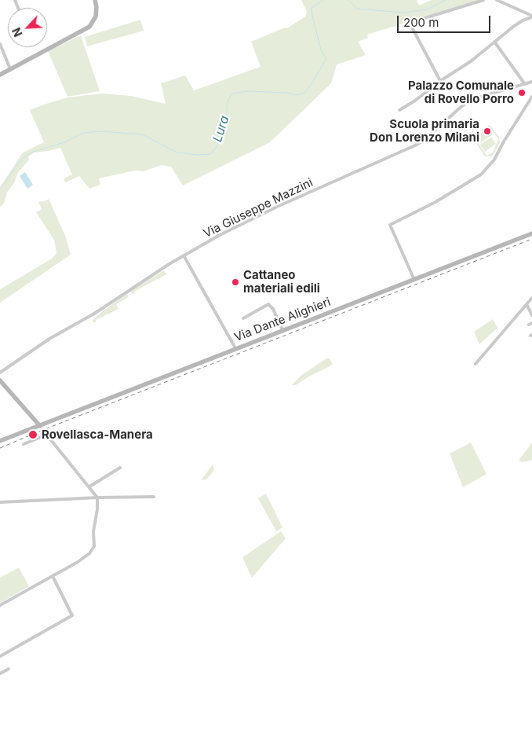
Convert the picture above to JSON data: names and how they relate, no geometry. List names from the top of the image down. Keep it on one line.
{"streets":{"street":["Via Giuseppe Mazzini","Via Dante Alighieri"]},"water":["Lura"],"places":["Palazzo Comunale di Rovello Porro","Scuola primaria Don Lorenzo Milani","Cattaneo materiali edili","Rovellasca-Manera"],"scale_bar":"200 m","north":"bottom left"}
